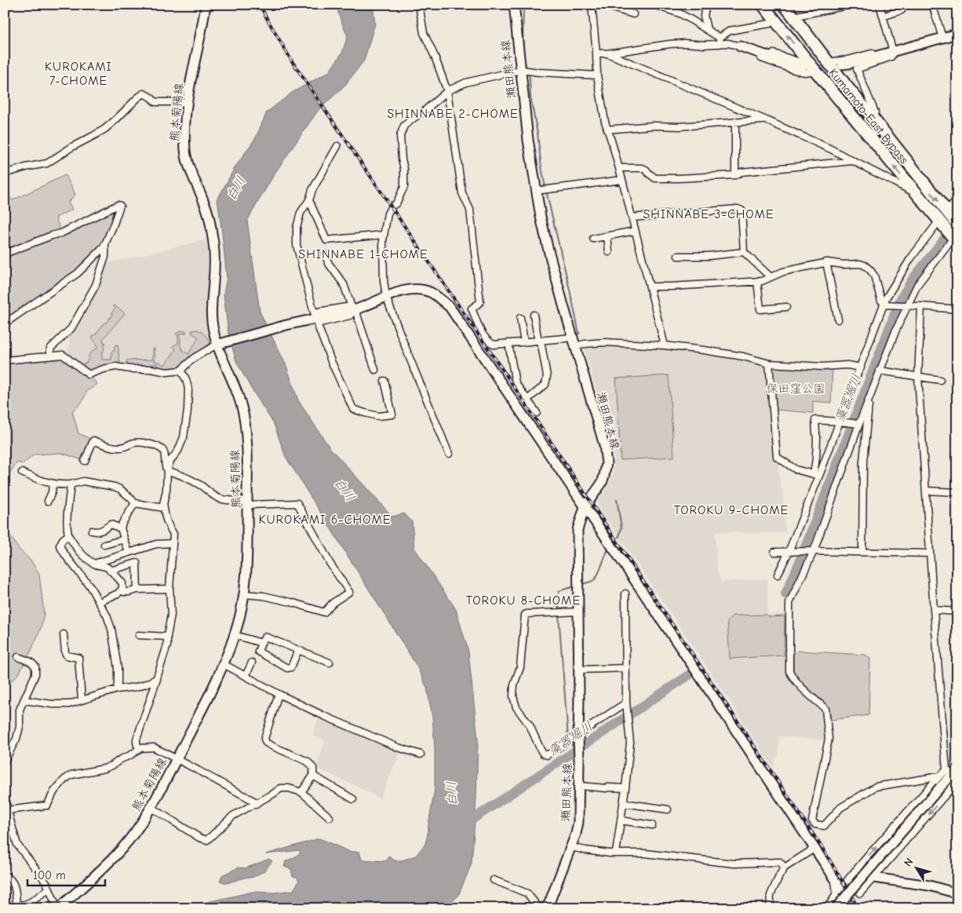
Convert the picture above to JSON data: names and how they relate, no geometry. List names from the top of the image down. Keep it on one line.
{"streets":{"highway":["Kumamoto-East Bypass"],"main road":["瀬田熊本線","熊本菊陽線"]},"districts":["KUROKAMI 7-CHOME","SHINNABE 2-CHOME","SHINNABE 3-CHOME","SHINNABE 1-CHOME","TOROKU 9-CHOME","KUROKAMI 6-CHOME","TOROKU 8-CHOME"],"water":["白川","藻器堀川"],"parks":["保田窪公園"],"scale_bar":"100 m","north":"top left"}
